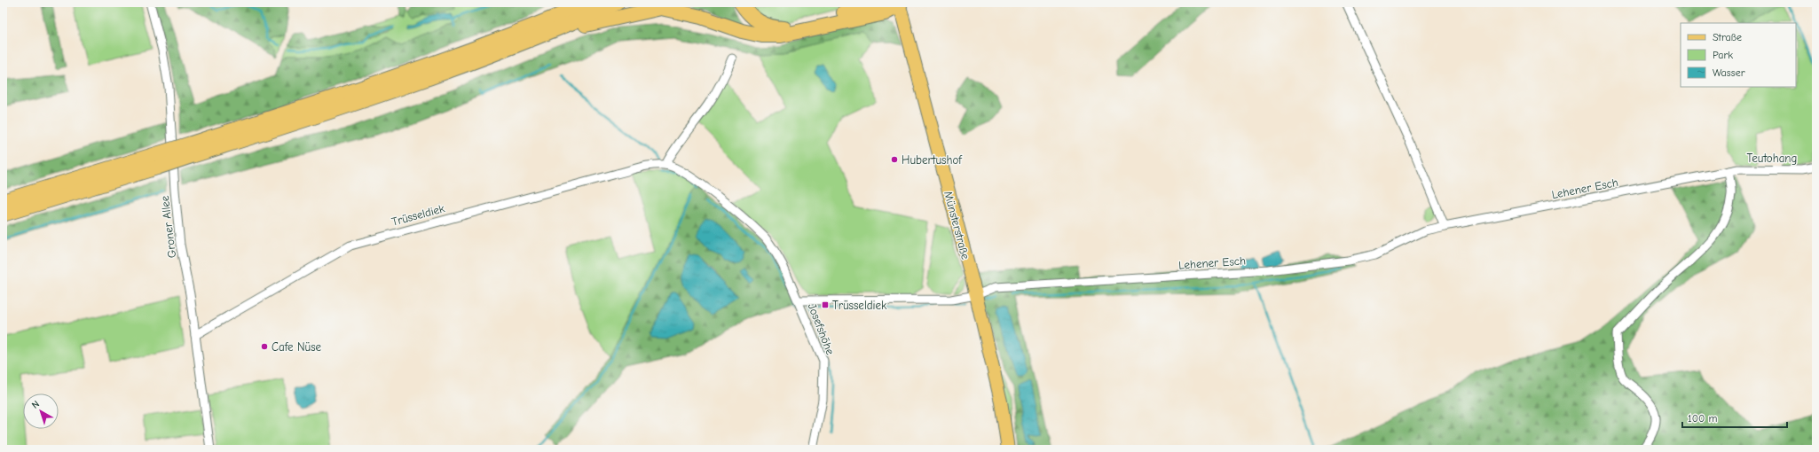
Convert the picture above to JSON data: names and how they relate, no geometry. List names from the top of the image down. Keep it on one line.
{"streets":{"main road":["Münsterstraße"],"street":["Teutohang","Lehener Esch","Trüsseldiek","Groner Allee","Josefshöhe"]},"crossings":[["Teutohang","Lehener Esch"],["Lehener Esch","Münsterstraße"],["Trüsseldiek","Groner Allee"],["Trüsseldiek","Josefshöhe"]],"places":{"other":["Hubertushof","Cafe Nüse"],"transit":["Trüsseldiek"]},"legend":["Straße","Park","Wasser"],"scale_bar":"100 m","north":"top left"}
